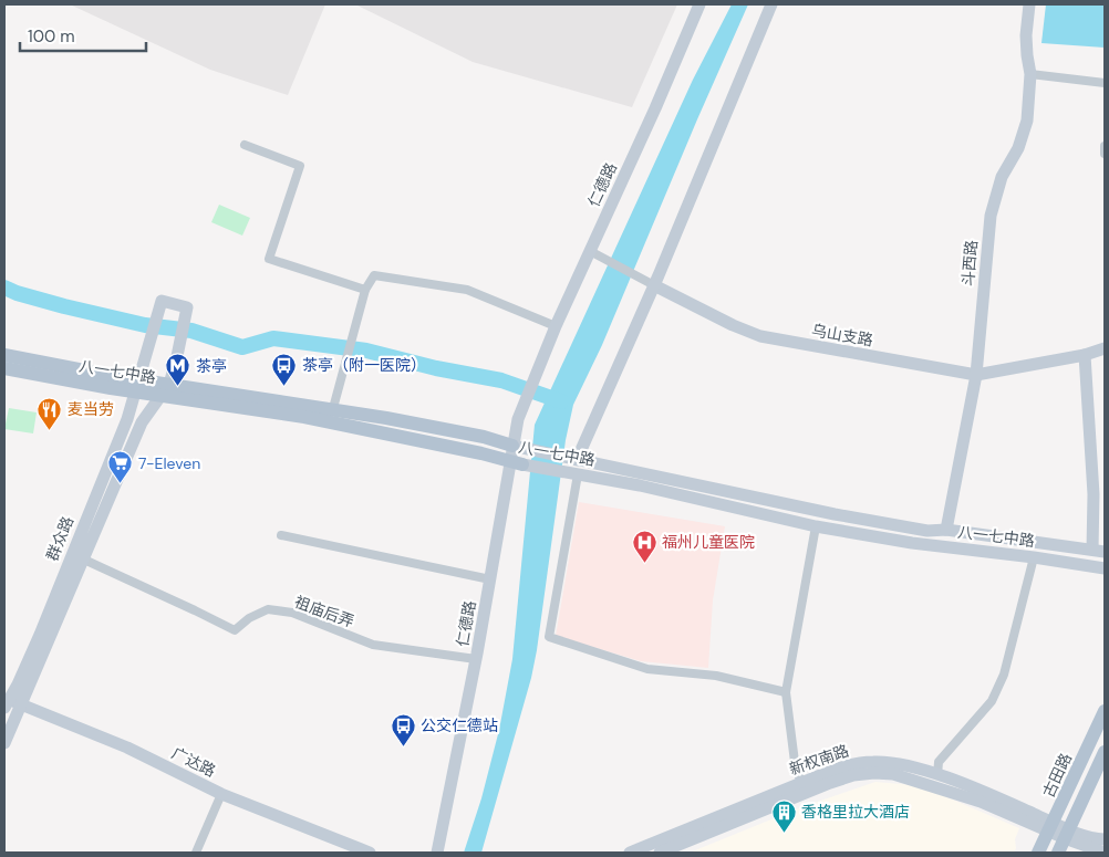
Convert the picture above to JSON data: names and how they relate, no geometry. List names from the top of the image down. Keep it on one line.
{"streets":{"main road":["八一七中路","古田路"],"street":["仁德路","斗西路","乌山支路","群众路","祖庙后弄","新权南路","广达路"]},"crossings":[["仁德路","乌山支路"],["仁德路","八一七中路"],["仁德路","祖庙后弄"],["斗西路","乌山支路"],["斗西路","八一七中路"],["八一七中路","群众路"],["群众路","广达路"],["新权南路","古田路"]],"places":{"bus stop":["茶亭（附一医院）","公交仁德站"],"metro station":["茶亭"],"restaurant":["麦当劳"],"supermarket":["7-Eleven"],"hospital":["福州儿童医院"],"building":["香格里拉大酒店"]},"scale_bar":"100 m"}
